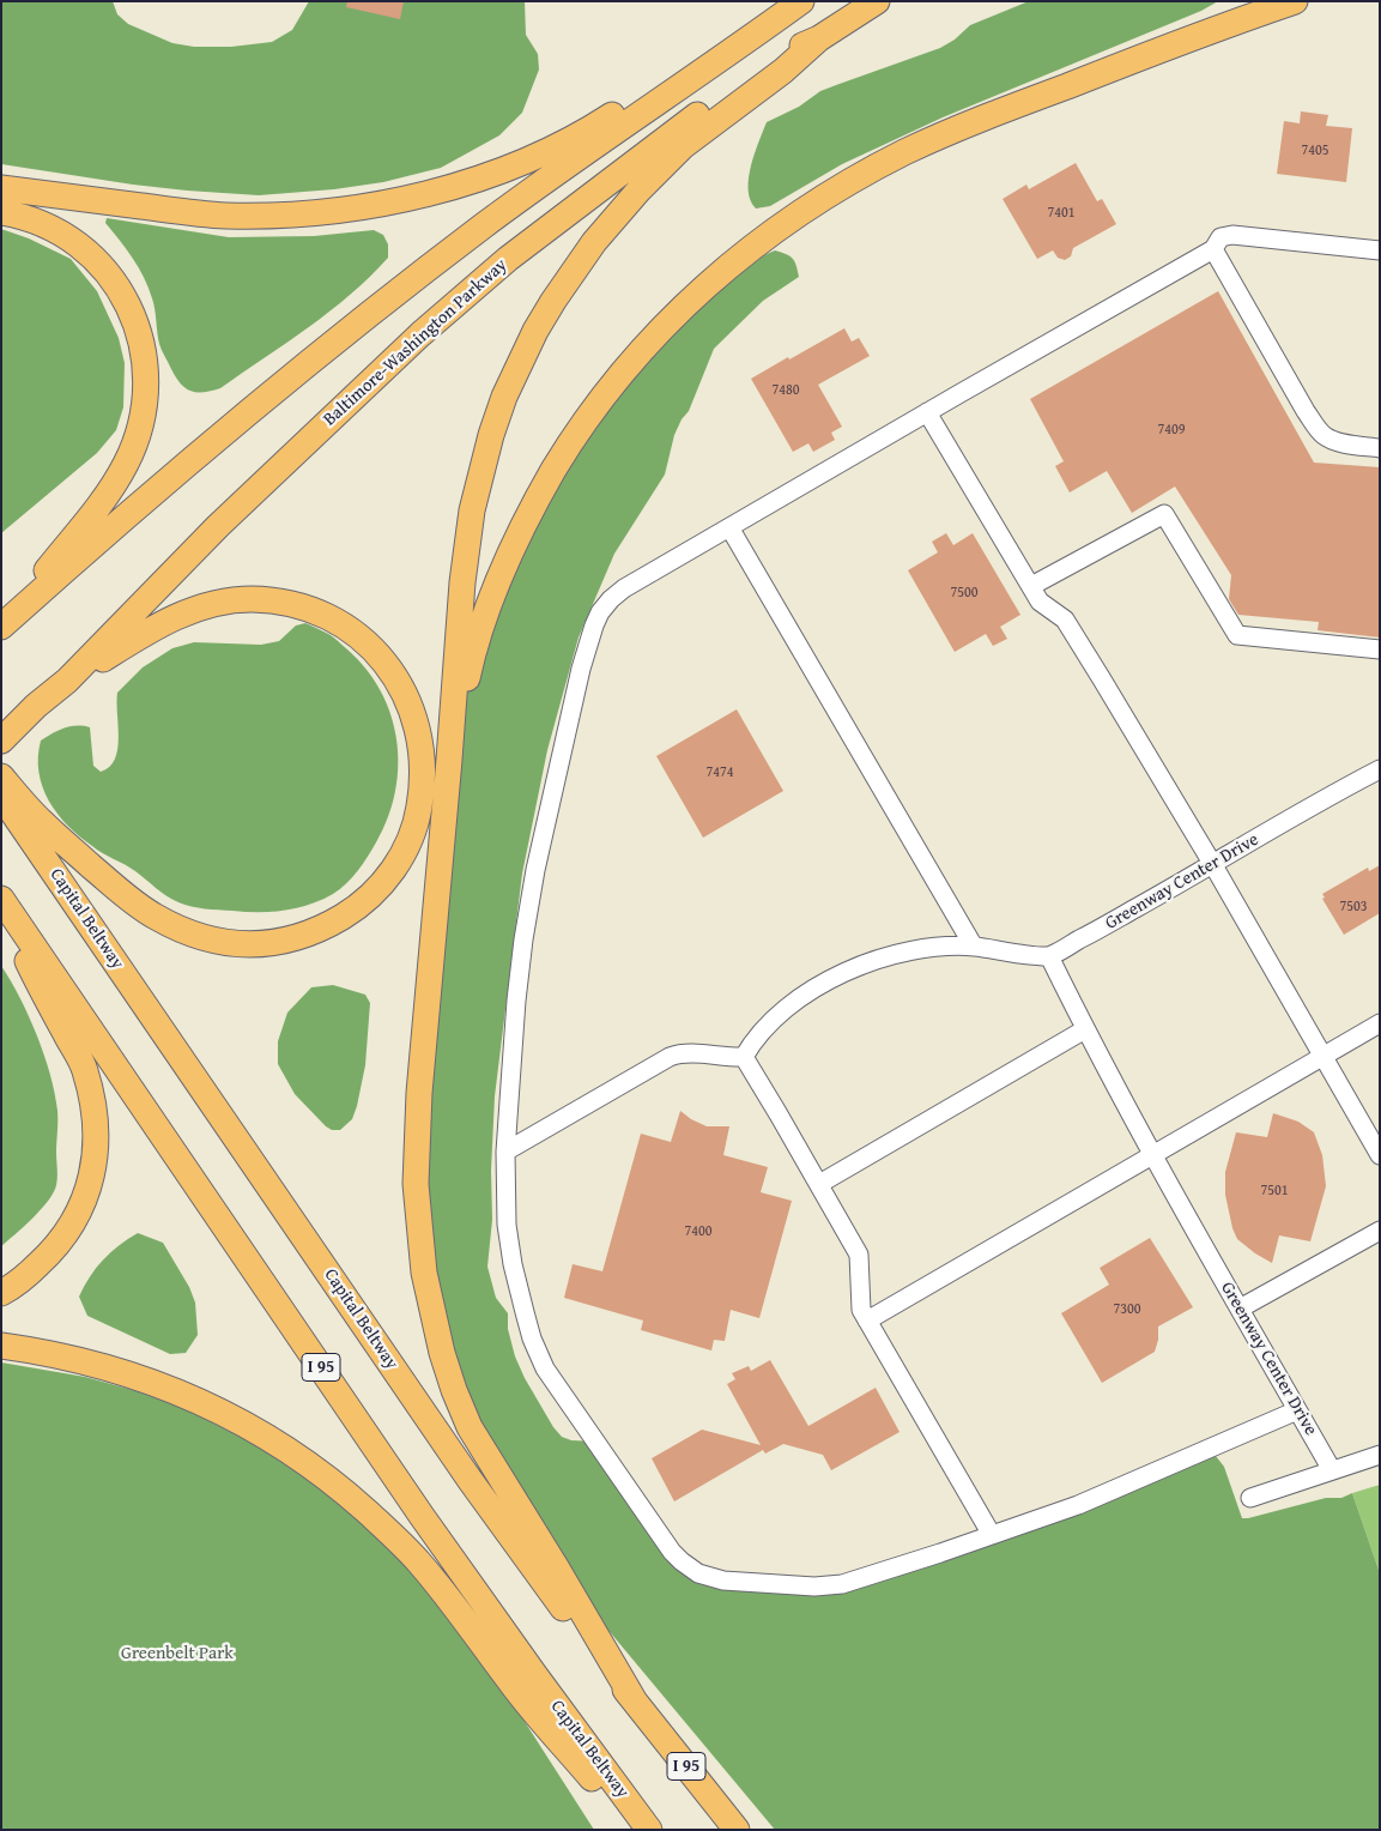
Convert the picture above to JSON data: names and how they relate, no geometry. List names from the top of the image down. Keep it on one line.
{"streets":{"highway":["Baltimore-Washington Parkway","Capital Beltway","I 95"],"street":["Greenway Center Drive"]},"parks":["Greenbelt Park"],"house_numbers":["7405","7401","7480","7409","7500","7474","7503","7501","7400","7300"]}
